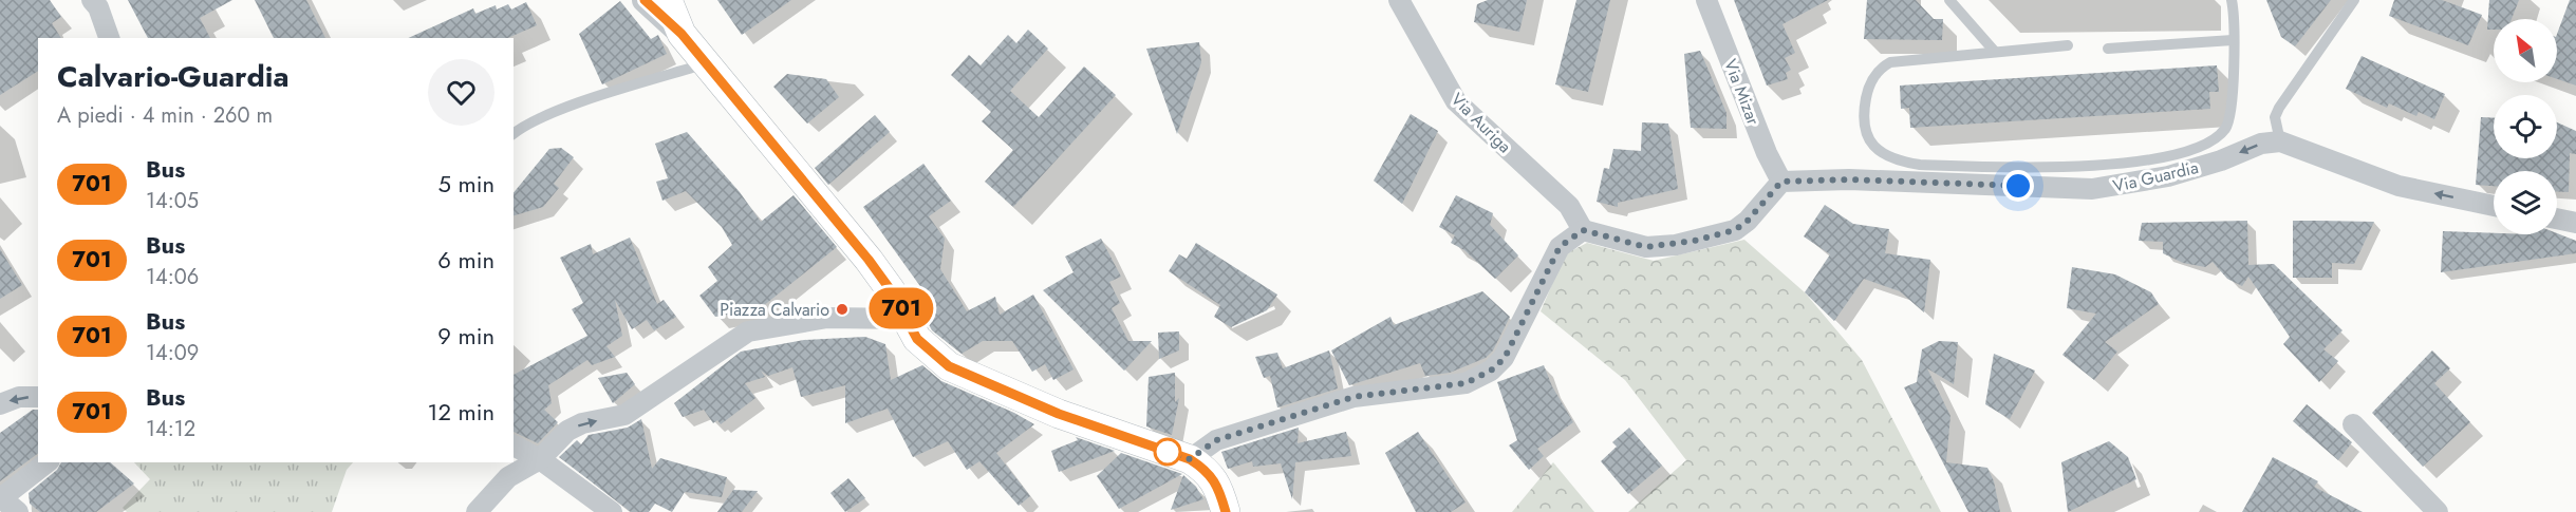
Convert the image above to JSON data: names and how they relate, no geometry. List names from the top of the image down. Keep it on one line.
{"streets":{"street":["Via Mizar","Via Auriga","Via Guardia"]},"crossings":[["Via Mizar","Via Guardia"]],"one_way":["Via Guardia"],"places":["Piazza Calvario"],"lines":["bus line 701"],"north":"top left","page":{"on_map":"701","heading":["Calvario-Guardia","A piedi · 4 min · 260 m"],"list":[{"mark":"701","name":"Bus","note":"14:05","value":"5 min"},{"mark":"701","name":"Bus","note":"14:06","value":"6 min"},{"mark":"701","name":"Bus","note":"14:09","value":"9 min"},{"mark":"701","name":"Bus","note":"14:12","value":"12 min"}]}}
